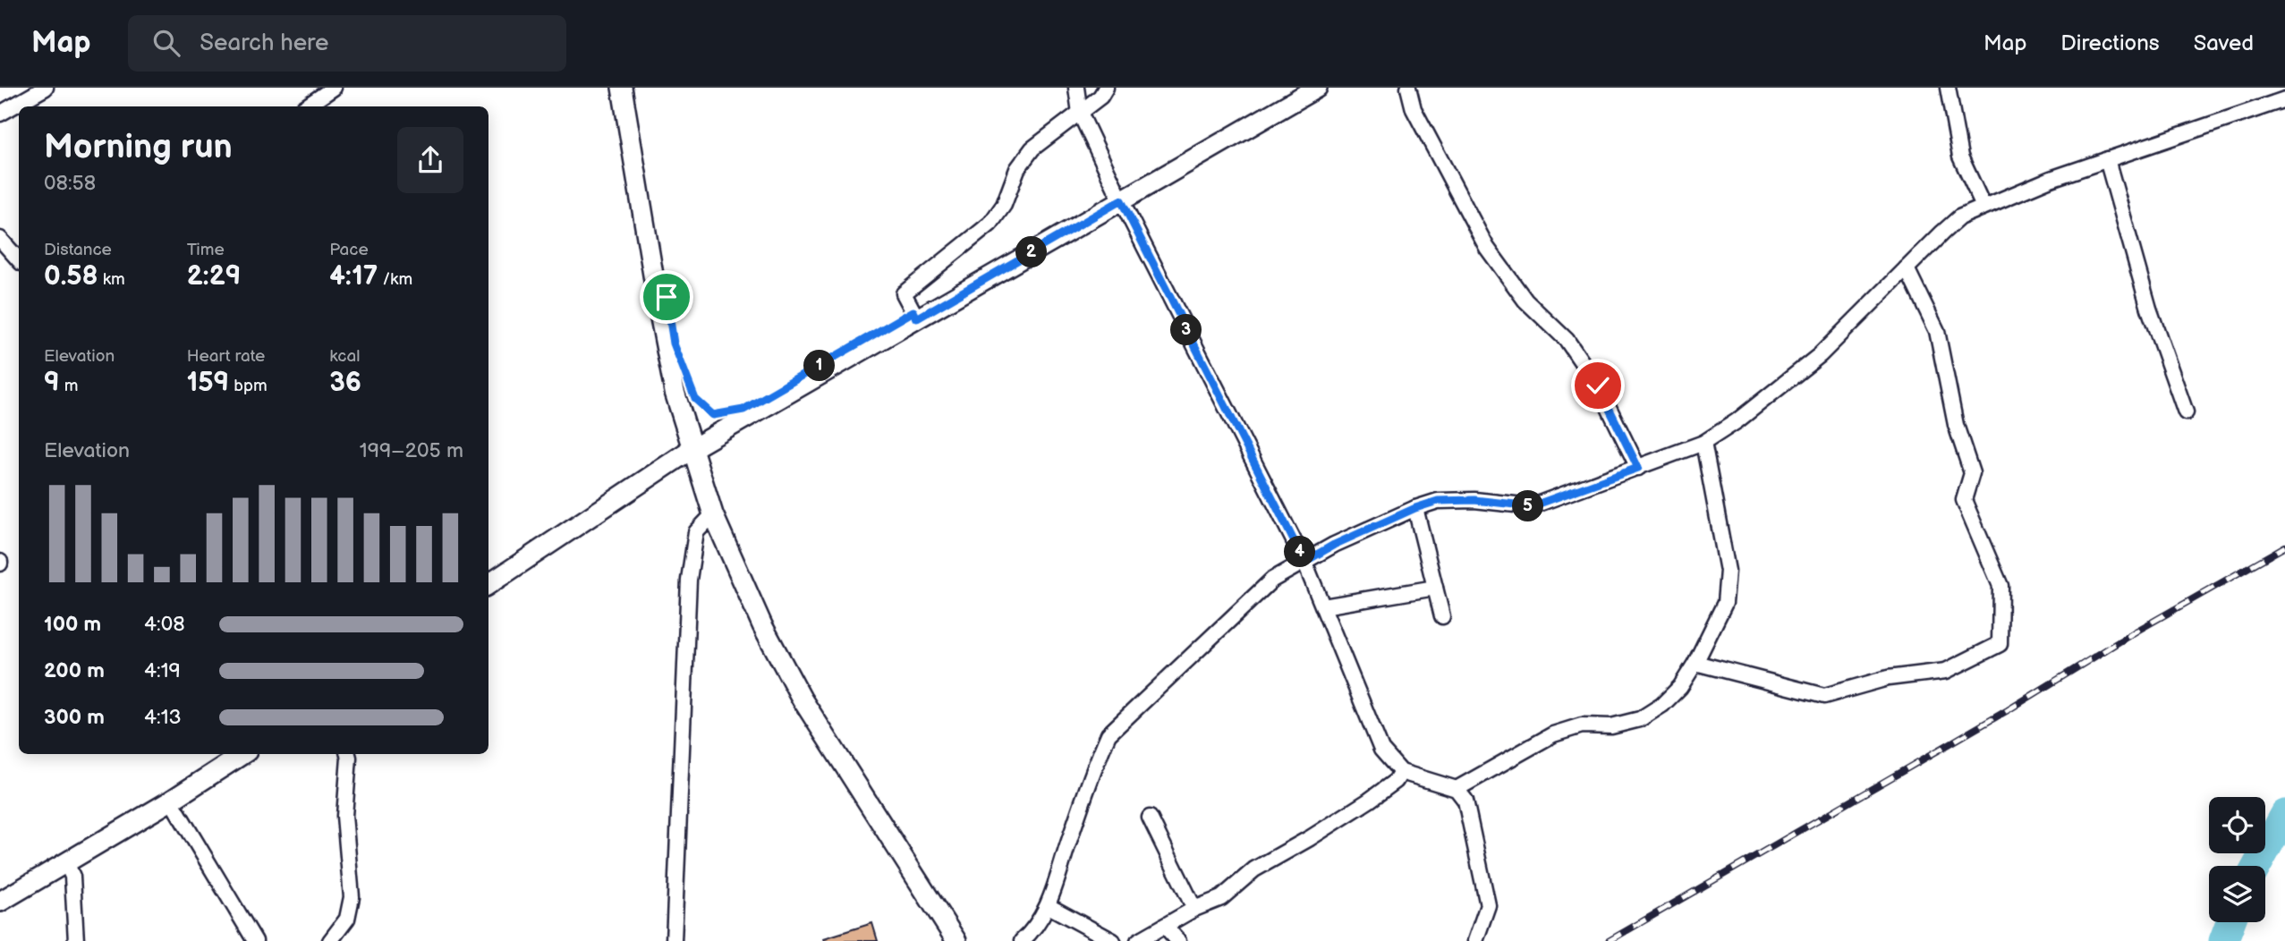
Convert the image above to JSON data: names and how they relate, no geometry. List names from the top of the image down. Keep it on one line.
{"page":{"header":"Map","search":"Search here","nav":["Map","Directions","Saved"],"heading":["Morning run","08:58"],"stats":[["Distance","0.58 km"],["Time","2:29"],["Pace","4:17 /km"],["Elevation","9 m"],["Heart rate","159 bpm"],["kcal","36"]],"pins":["2","3","1","5","4"],"chart":["Elevation","199–205 m"],"list":[{"name":"100 m","note":"4:08"},{"name":"200 m","note":"4:19"},{"name":"300 m","note":"4:13"}]}}
